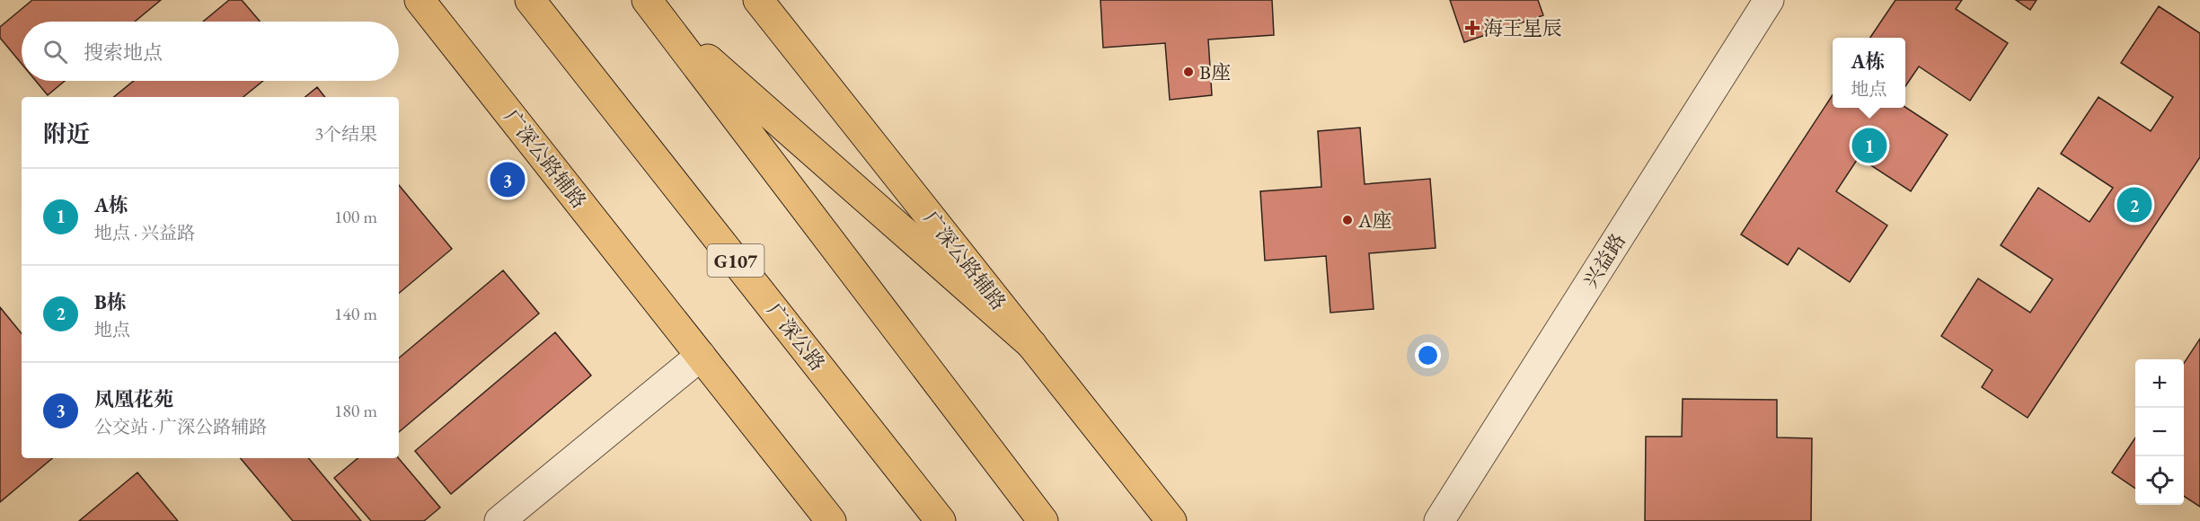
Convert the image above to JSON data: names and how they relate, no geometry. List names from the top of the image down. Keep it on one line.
{"streets":{"main road":["广深公路辅路","G107","广深公路"],"street":["兴益路"]},"places":{"health":["海王星辰"],"other":["B座","A座"]},"page":{"search":"搜索地点","popup":["A栋","地点"],"heading":["附近","3个结果"],"pins":["1","3","2"],"list":[{"mark":"1","name":"A栋","note":"地点 · 兴益路","value":"100 m"},{"mark":"2","name":"B栋","note":"地点","value":"140 m"},{"mark":"3","name":"凤凰花苑","note":"公交站 · 广深公路辅路","value":"180 m"}],"map_buttons":["+","−"]}}
